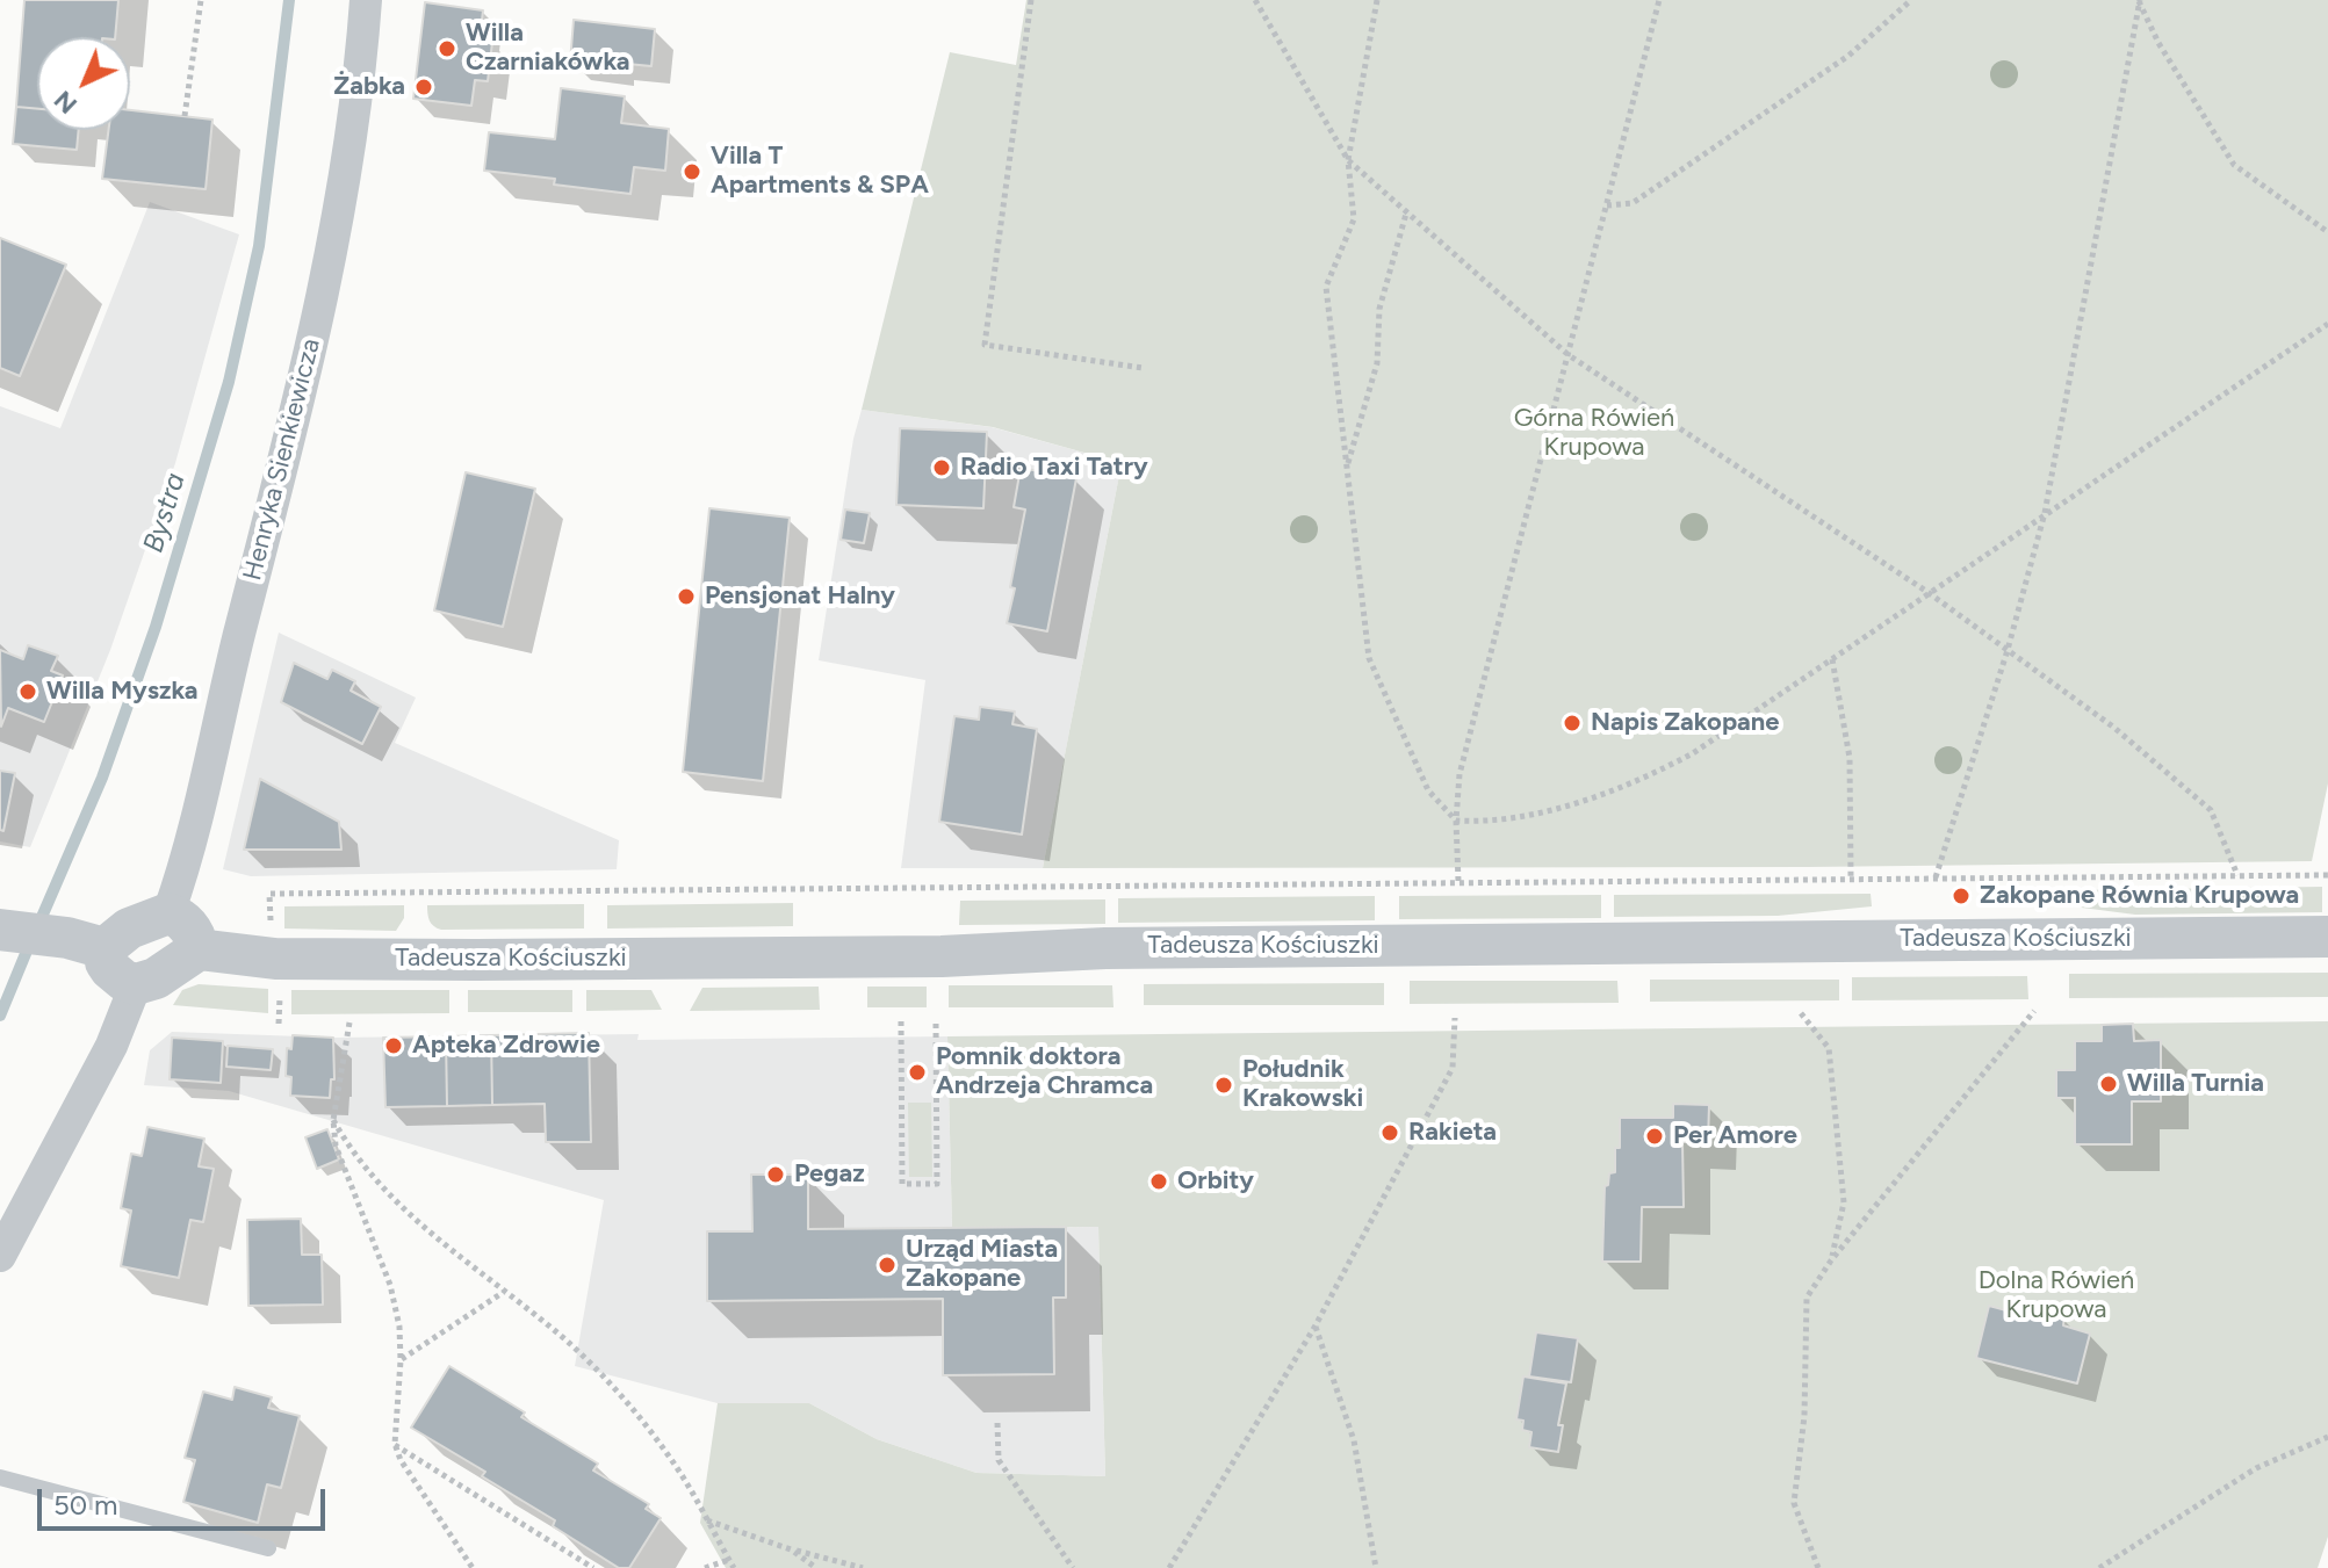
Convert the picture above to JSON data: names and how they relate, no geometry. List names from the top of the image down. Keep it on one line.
{"streets":{"street":["Henryka Sienkiewicza","Tadeusza Kościuszki"]},"water":["Bystra"],"parks":["Górna Rówień Krupowa","Dolna Rówień Krupowa"],"places":["Willa Czarniakówka","Żabka","Villa T Apartments & SPA","Radio Taxi Tatry","Pensjonat Halny","Willa Myszka","Napis Zakopane","Zakopane Równia Krupowa","Apteka Zdrowie","Pomnik doktora Andrzeja Chramca","Willa Turnia","Południk Krakowski","Rakieta","Per Amore","Pegaz","Orbity","Urząd Miasta Zakopane"],"scale_bar":"50 m","north":"bottom left"}
